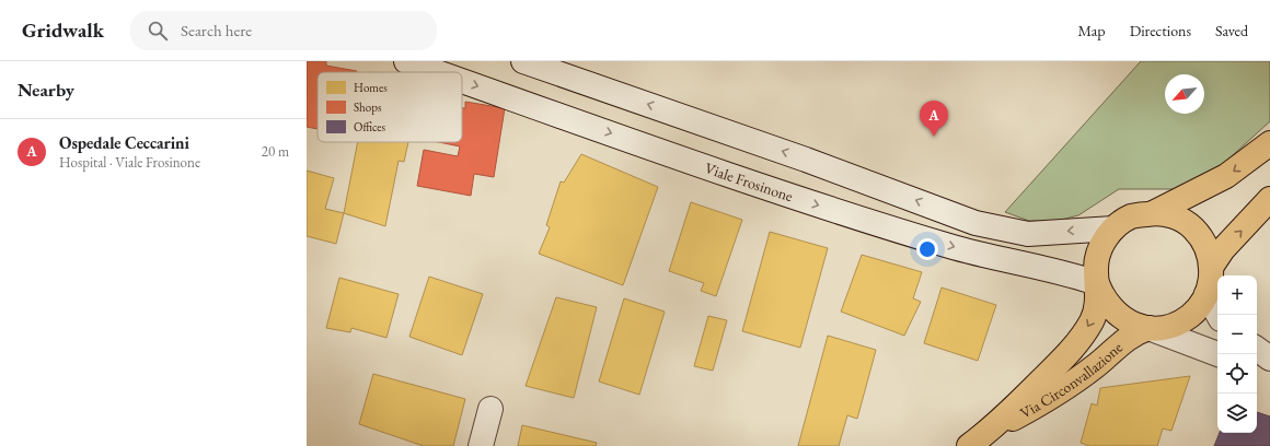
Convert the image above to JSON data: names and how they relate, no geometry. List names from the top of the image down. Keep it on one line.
{"streets":{"main road":["Via Circonvallazione"],"street":["Viale Frosinone"]},"crossings":[["Viale Frosinone","Via Circonvallazione"]],"legend":["Homes","Shops","Offices"],"north":"bottom left","page":{"header":"Gridwalk","search":"Search here","nav":["Map","Directions","Saved"],"heading":"Nearby","pins":"A","list":[{"mark":"A","name":"Ospedale Ceccarini","note":"Hospital · Viale Frosinone","value":"20 m"}],"map_buttons":["+","−"]}}
